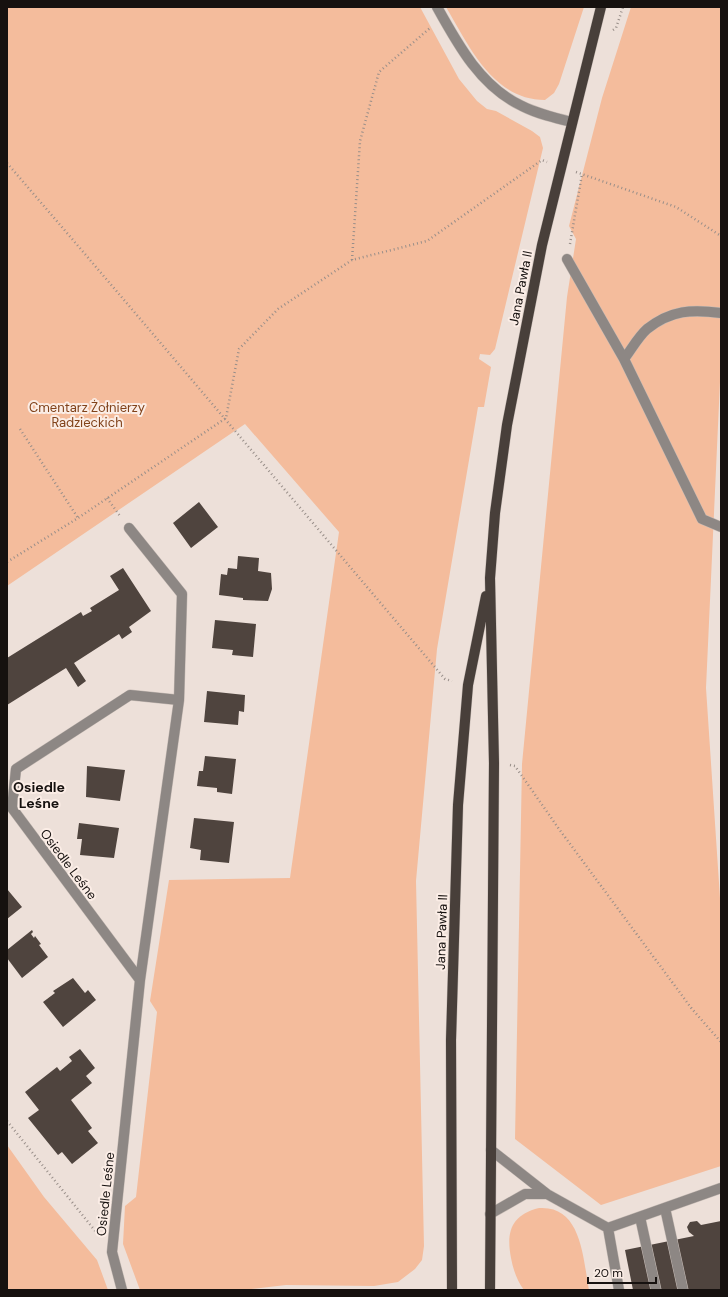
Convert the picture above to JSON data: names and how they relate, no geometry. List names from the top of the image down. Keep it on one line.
{"streets":{"main road":["Jana Pawła II"],"street":["Osiedle Leśne"]},"districts":["Osiedle Leśne"],"parks":["Cmentarz Żołnierzy Radzieckich"],"scale_bar":"20 m"}
